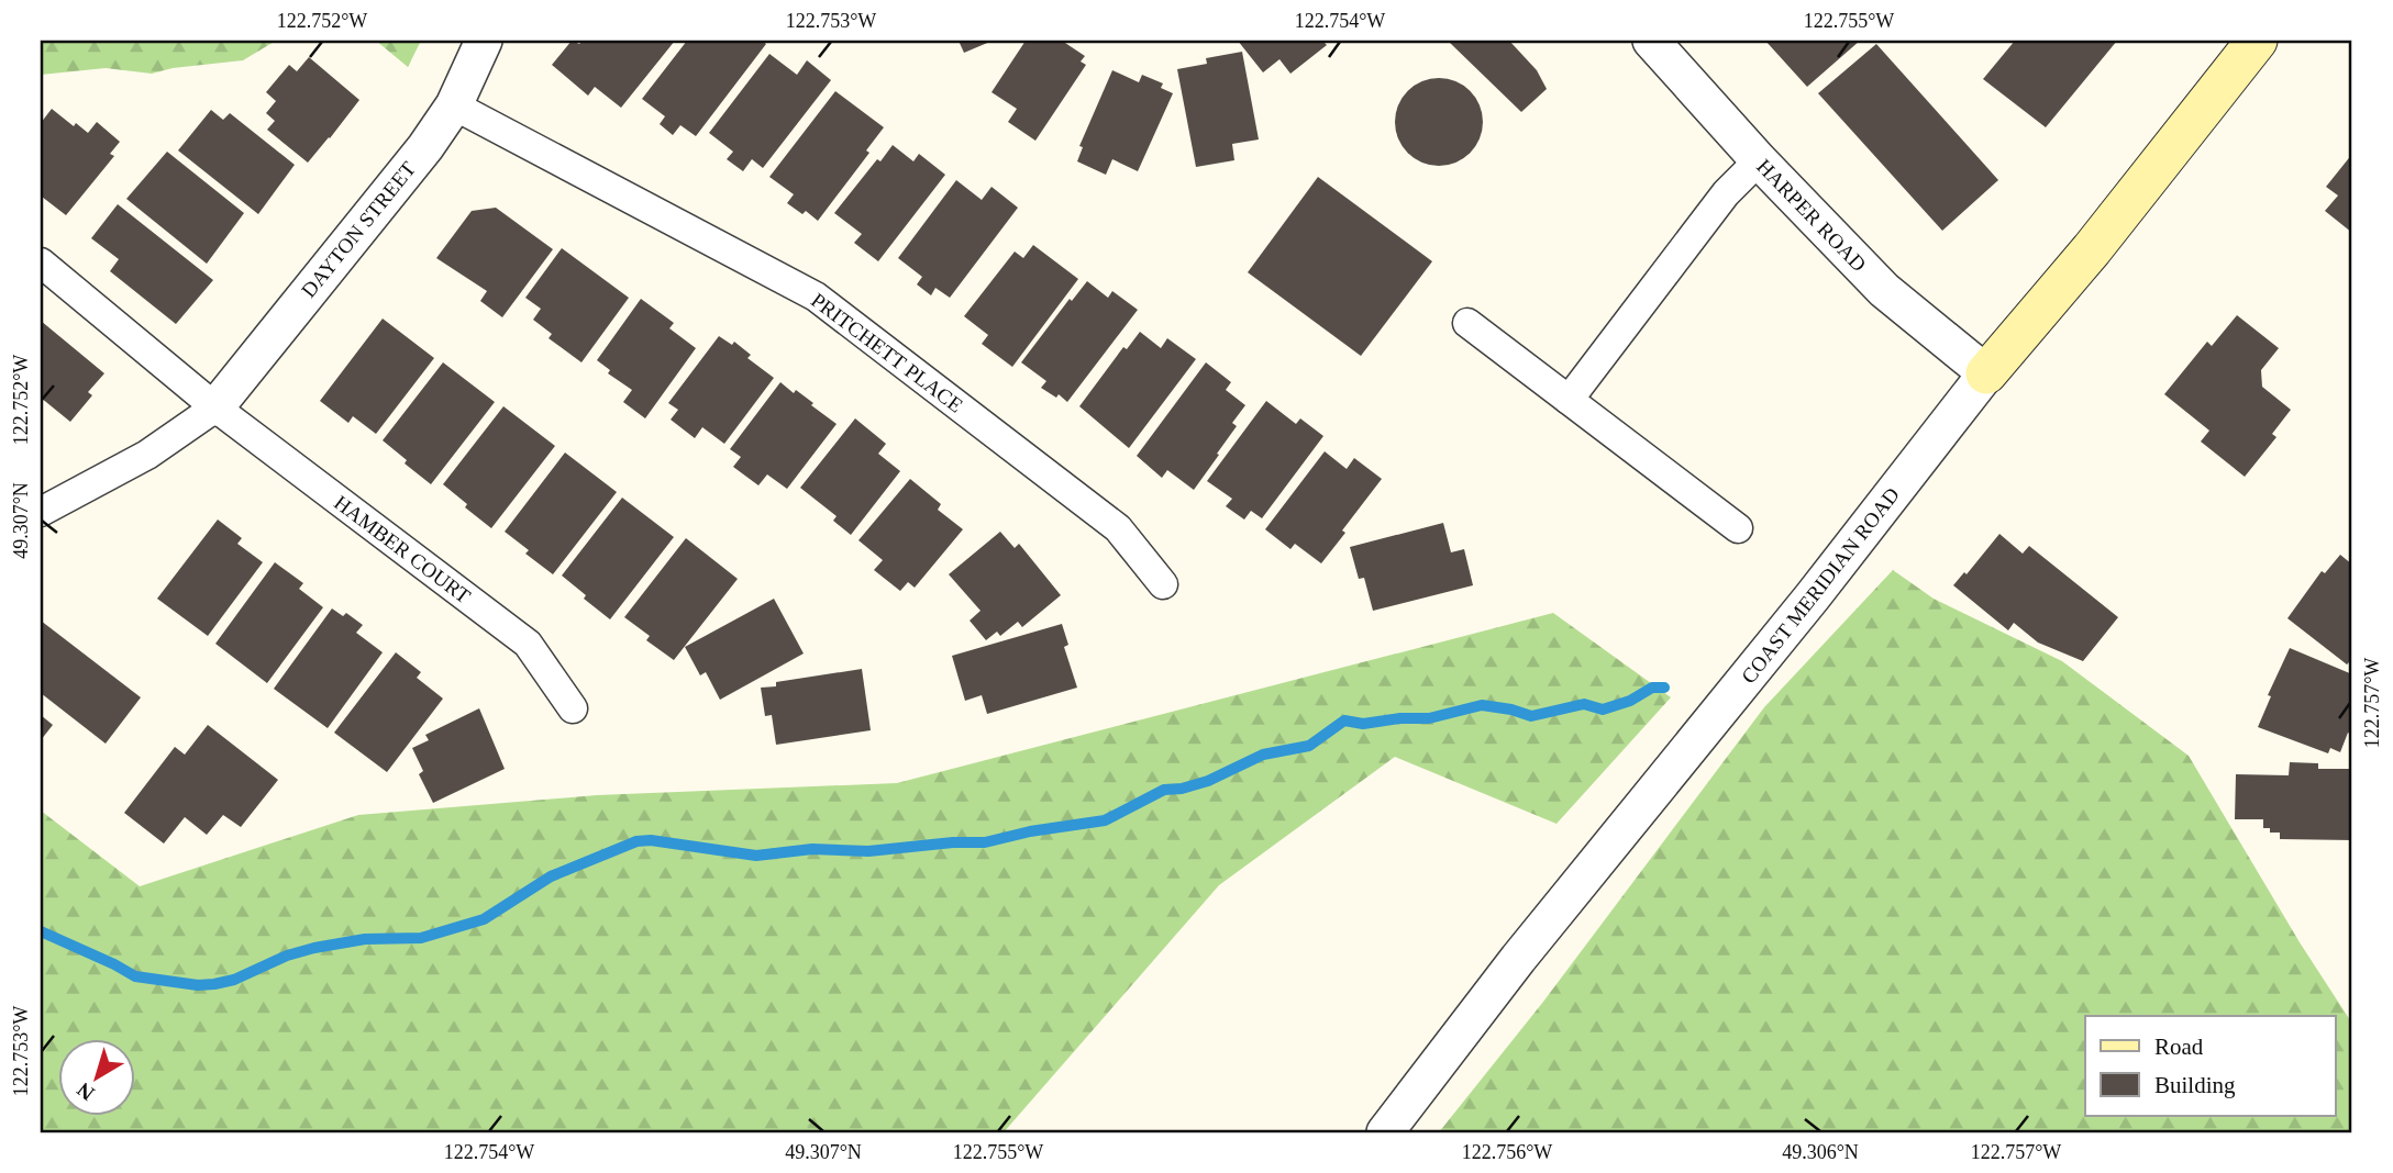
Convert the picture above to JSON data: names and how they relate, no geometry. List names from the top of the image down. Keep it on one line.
{"streets":{"main road":["COAST MERIDIAN ROAD"],"street":["HARPER ROAD","DAYTON STREET","PRITCHETT PLACE","HAMBER COURT"]},"crossings":[["HARPER ROAD","COAST MERIDIAN ROAD"],["DAYTON STREET","PRITCHETT PLACE"],["DAYTON STREET","HAMBER COURT"]],"legend":["Road","Building"],"north":"bottom left","coordinates":["122.752°W","122.753°W","122.754°W","122.755°W","49.307°N","122.757°W","122.756°W","49.306°N"]}
